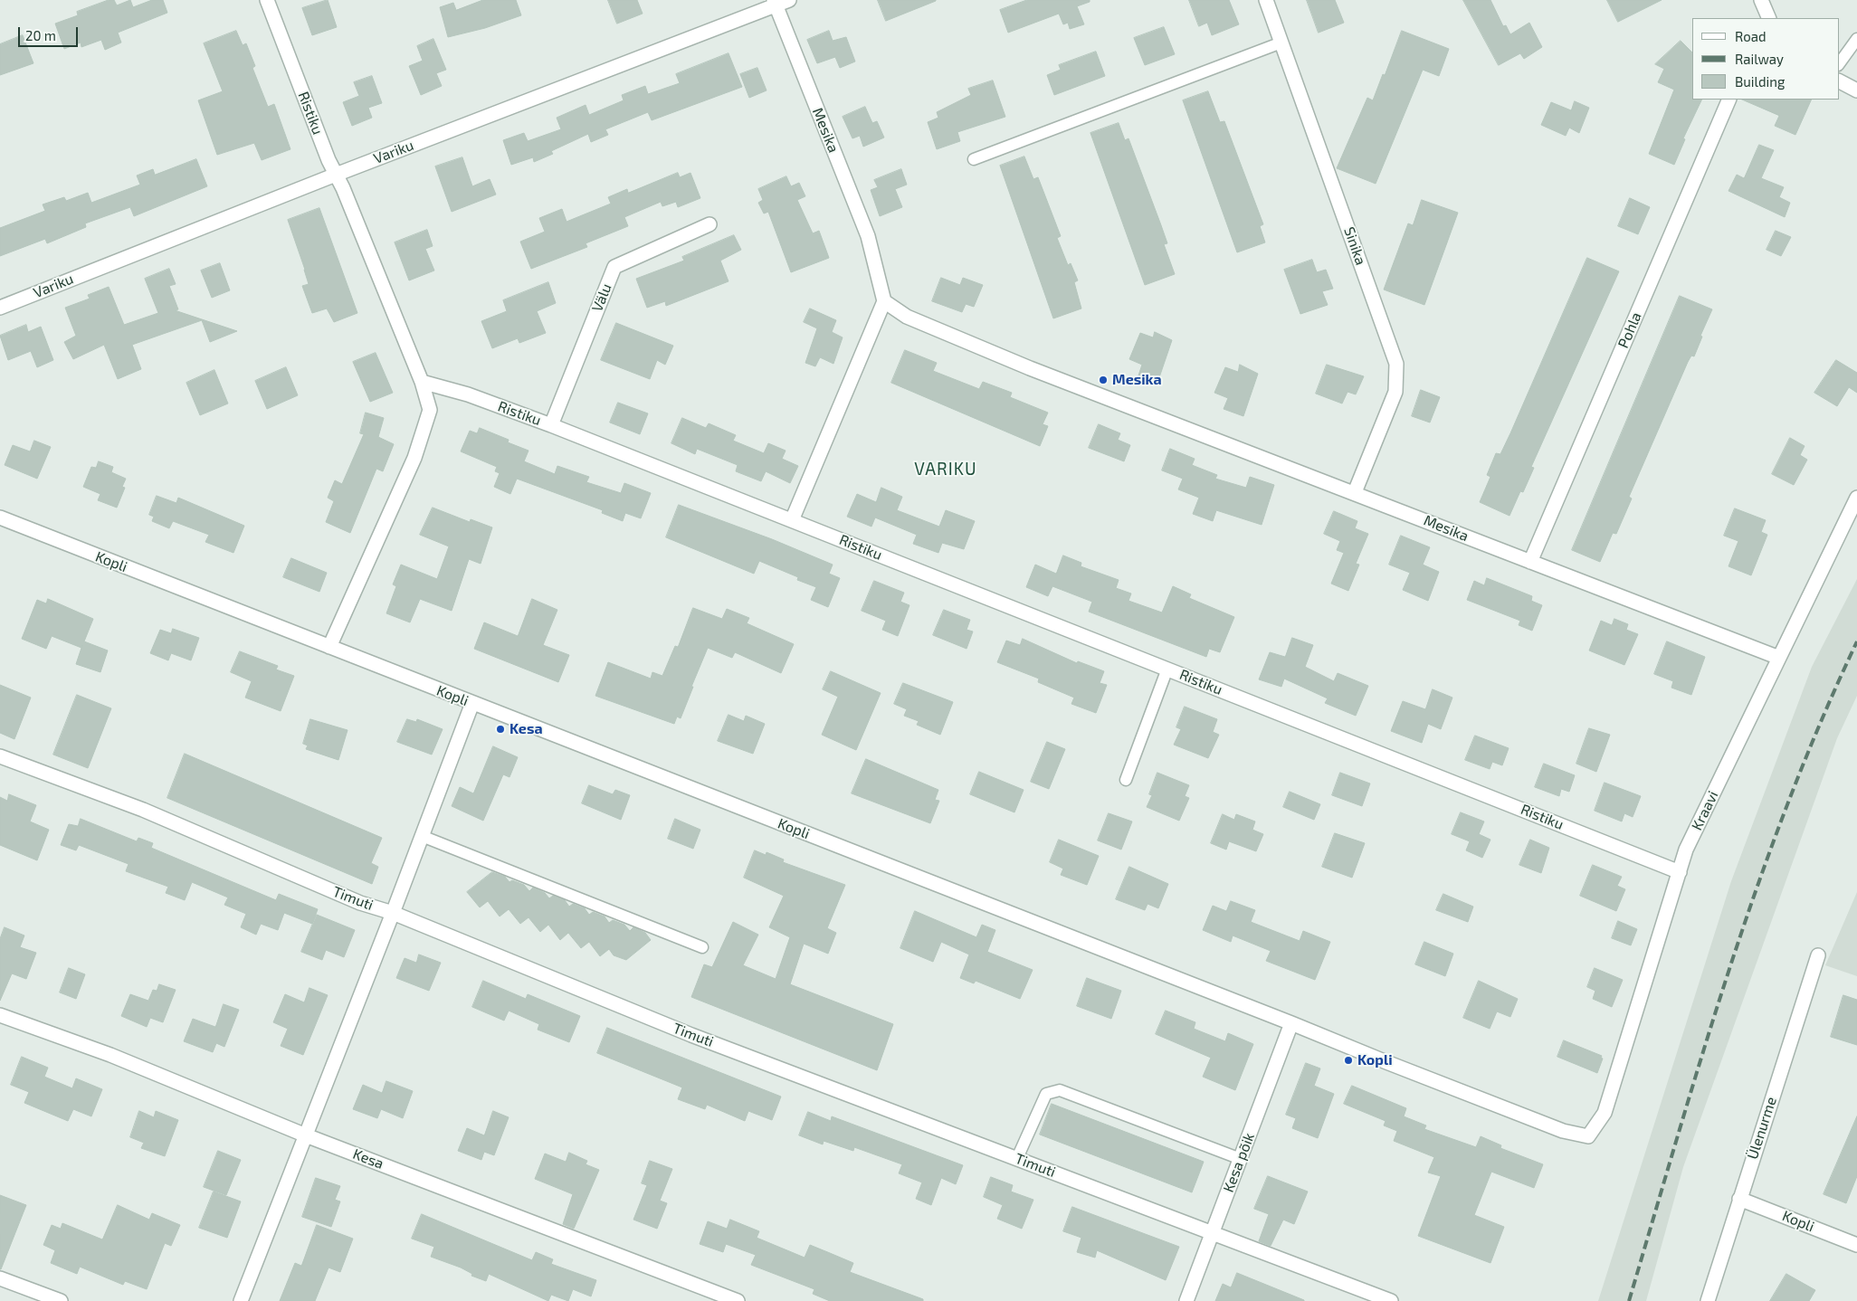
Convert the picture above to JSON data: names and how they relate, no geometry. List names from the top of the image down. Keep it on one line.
{"streets":{"street":["Ristiku","Mesika","Variku","Sinika","Välu","Pohla","Kopli","Kraavi","Timuti","Ülenurme","Kesa","Kesa põik"]},"crossings":[["Ristiku","Variku"],["Ristiku","Välu"],["Ristiku","Kraavi"],["Mesika","Variku"],["Mesika","Sinika"],["Mesika","Pohla"],["Mesika","Kraavi"],["Kopli","Kraavi"],["Kopli","Ülenurme"],["Kopli","Kesa põik"],["Timuti","Kesa põik"]],"districts":["VARIKU"],"places":["Mesika","Kesa","Kopli"],"legend":["Road","Railway","Building"],"scale_bar":"20 m"}
